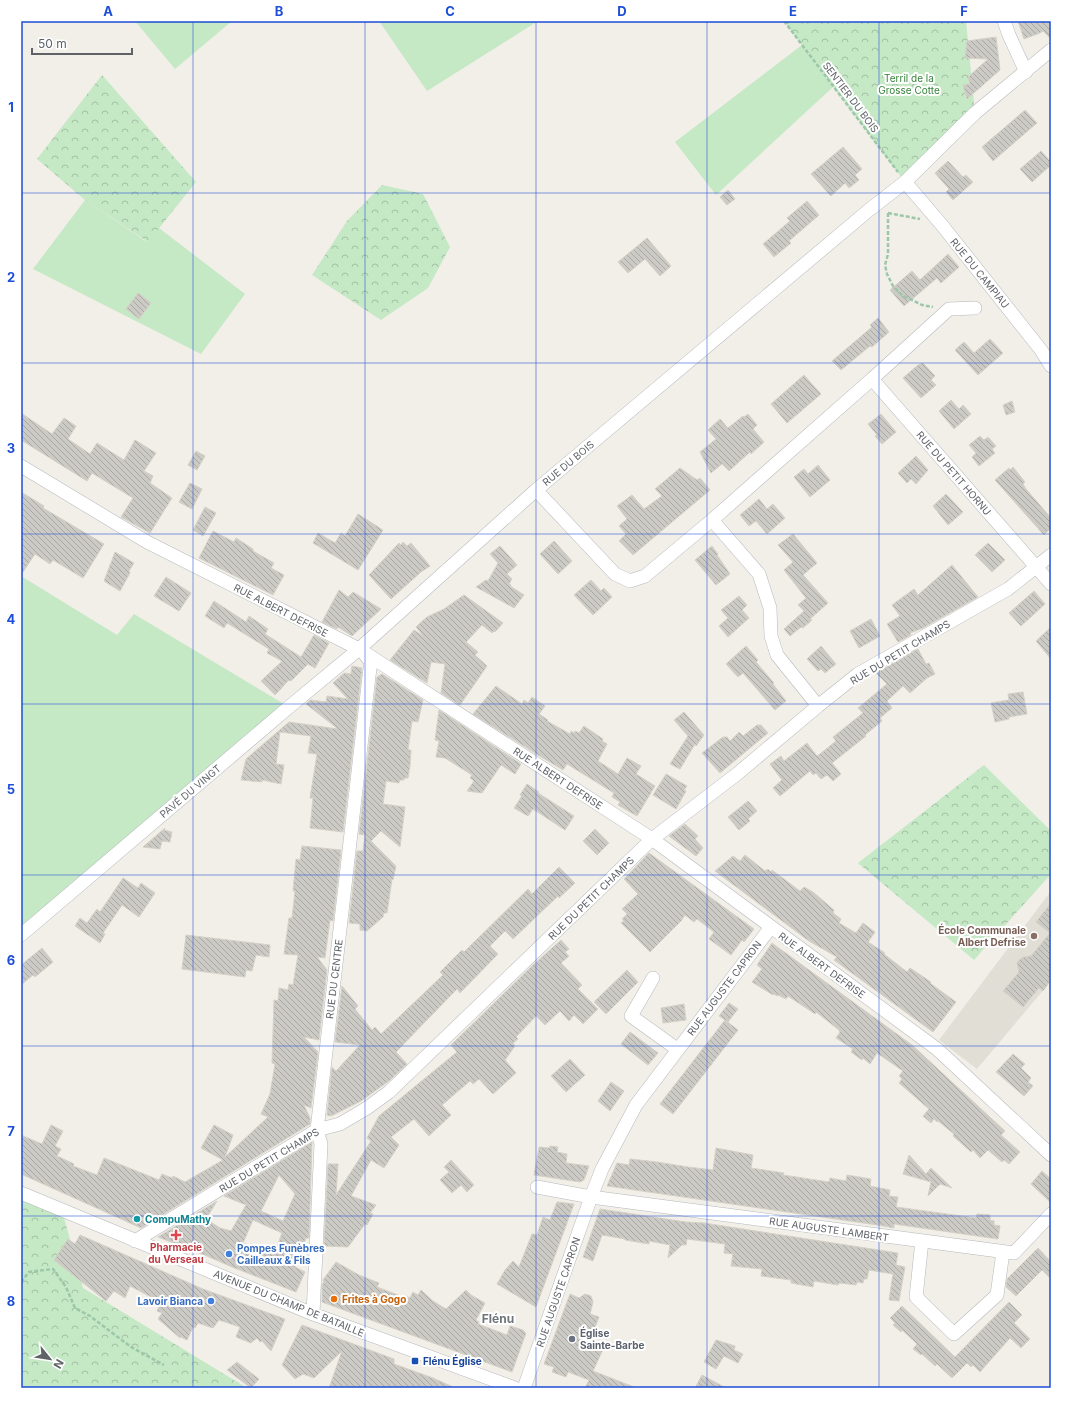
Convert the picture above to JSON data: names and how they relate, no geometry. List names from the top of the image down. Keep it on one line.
{"streets":{"street":["RUE DU CAMPIAU","RUE DU BOIS","RUE DU PETIT HORNU","RUE ALBERT DEFRISE","RUE DU PETIT CHAMPS","PAVÉ DU VINGT","RUE DU CENTRE","RUE AUGUSTE CAPRON","RUE AUGUSTE LAMBERT","AVENUE DU CHAMP DE BATAILLE"],"path":["SENTIER DU BOIS"]},"crossings":[["SENTIER DU BOIS","RUE DU CAMPIAU"],["RUE DU BOIS","RUE ALBERT DEFRISE"],["RUE DU BOIS","PAVÉ DU VINGT"],["RUE DU BOIS","RUE DU CENTRE"],["RUE DU PETIT HORNU","RUE DU PETIT CHAMPS"],["RUE ALBERT DEFRISE","RUE DU PETIT CHAMPS"],["RUE ALBERT DEFRISE","PAVÉ DU VINGT"],["RUE ALBERT DEFRISE","RUE DU CENTRE"],["RUE ALBERT DEFRISE","RUE AUGUSTE CAPRON"],["RUE DU PETIT CHAMPS","RUE DU CENTRE"],["RUE DU PETIT CHAMPS","AVENUE DU CHAMP DE BATAILLE"],["PAVÉ DU VINGT","RUE DU CENTRE"],["RUE DU CENTRE","AVENUE DU CHAMP DE BATAILLE"],["RUE AUGUSTE CAPRON","RUE AUGUSTE LAMBERT"]],"districts":["Flénu"],"parks":["Terril de la Grosse Cotte"],"places":{"other":["École Communale Albert Defrise","CompuMathy","Pompes Funèbres Cailleaux & Fils","Frites à Gogo","Lavoir Bianca","Église Sainte-Barbe"],"health":["Pharmacie du Verseau"],"transit":["Flénu Église"]},"scale_bar":"50 m","north":"bottom right","grid":{"columns":["A","B","C","D","E","F"],"rows":["1","2","3","4","5","6","7","8"]}}
